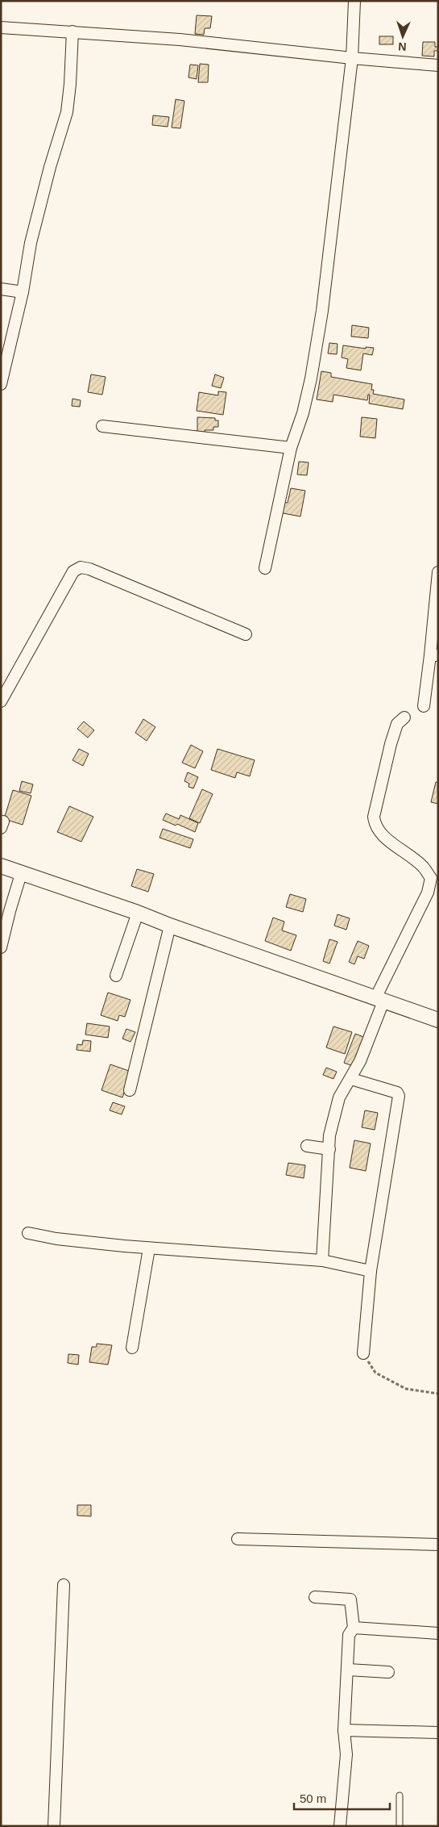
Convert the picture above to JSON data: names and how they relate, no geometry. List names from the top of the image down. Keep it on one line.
{"scale_bar":"50 m","north":"bottom"}
